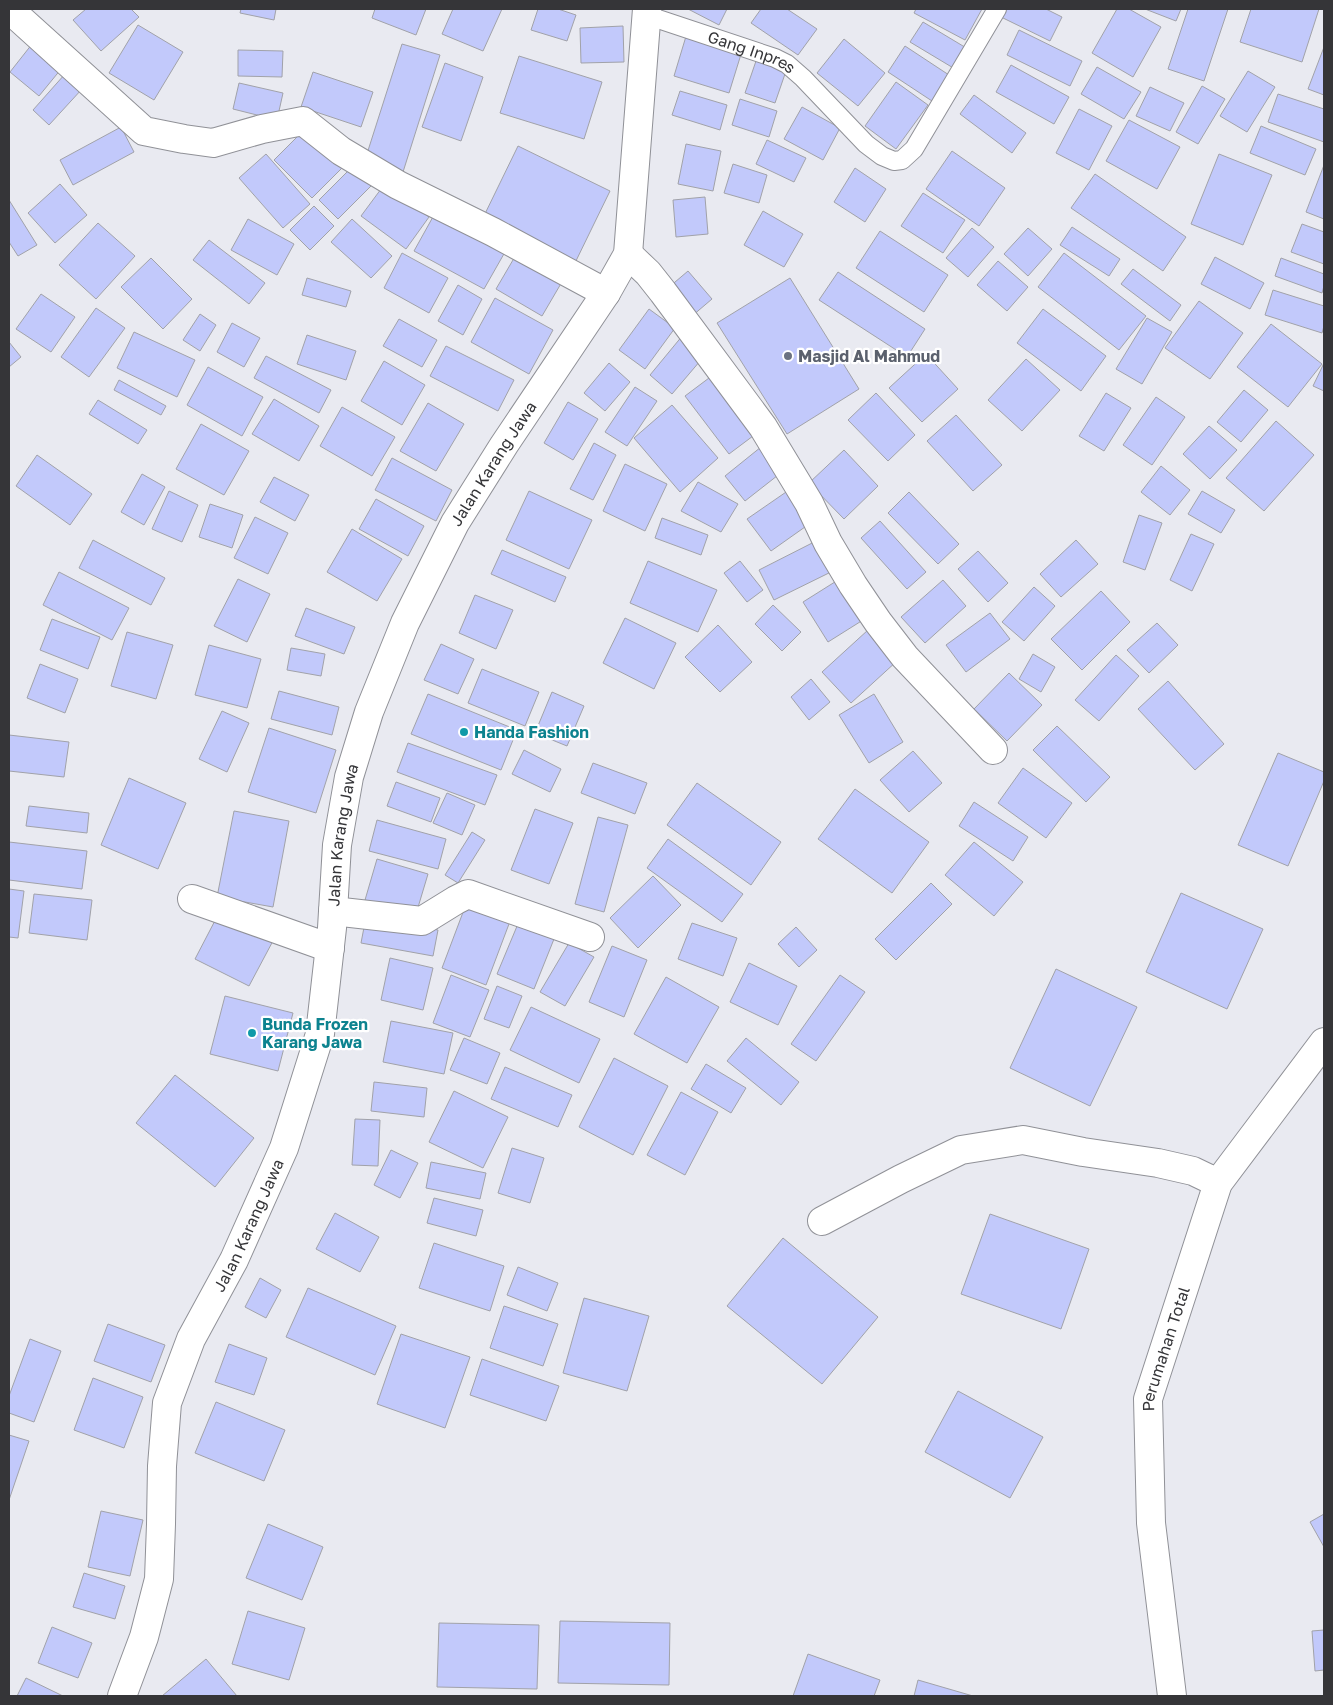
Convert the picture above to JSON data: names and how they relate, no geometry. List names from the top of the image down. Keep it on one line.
{"streets":{"street":["Jalan Karang Jawa","Perumahan Total"],"lane":["Gang Inpres"]},"crossings":[["Gang Inpres","Jalan Karang Jawa"]],"places":["Masjid Al Mahmud","Handa Fashion","Bunda Frozen Karang Jawa"]}
